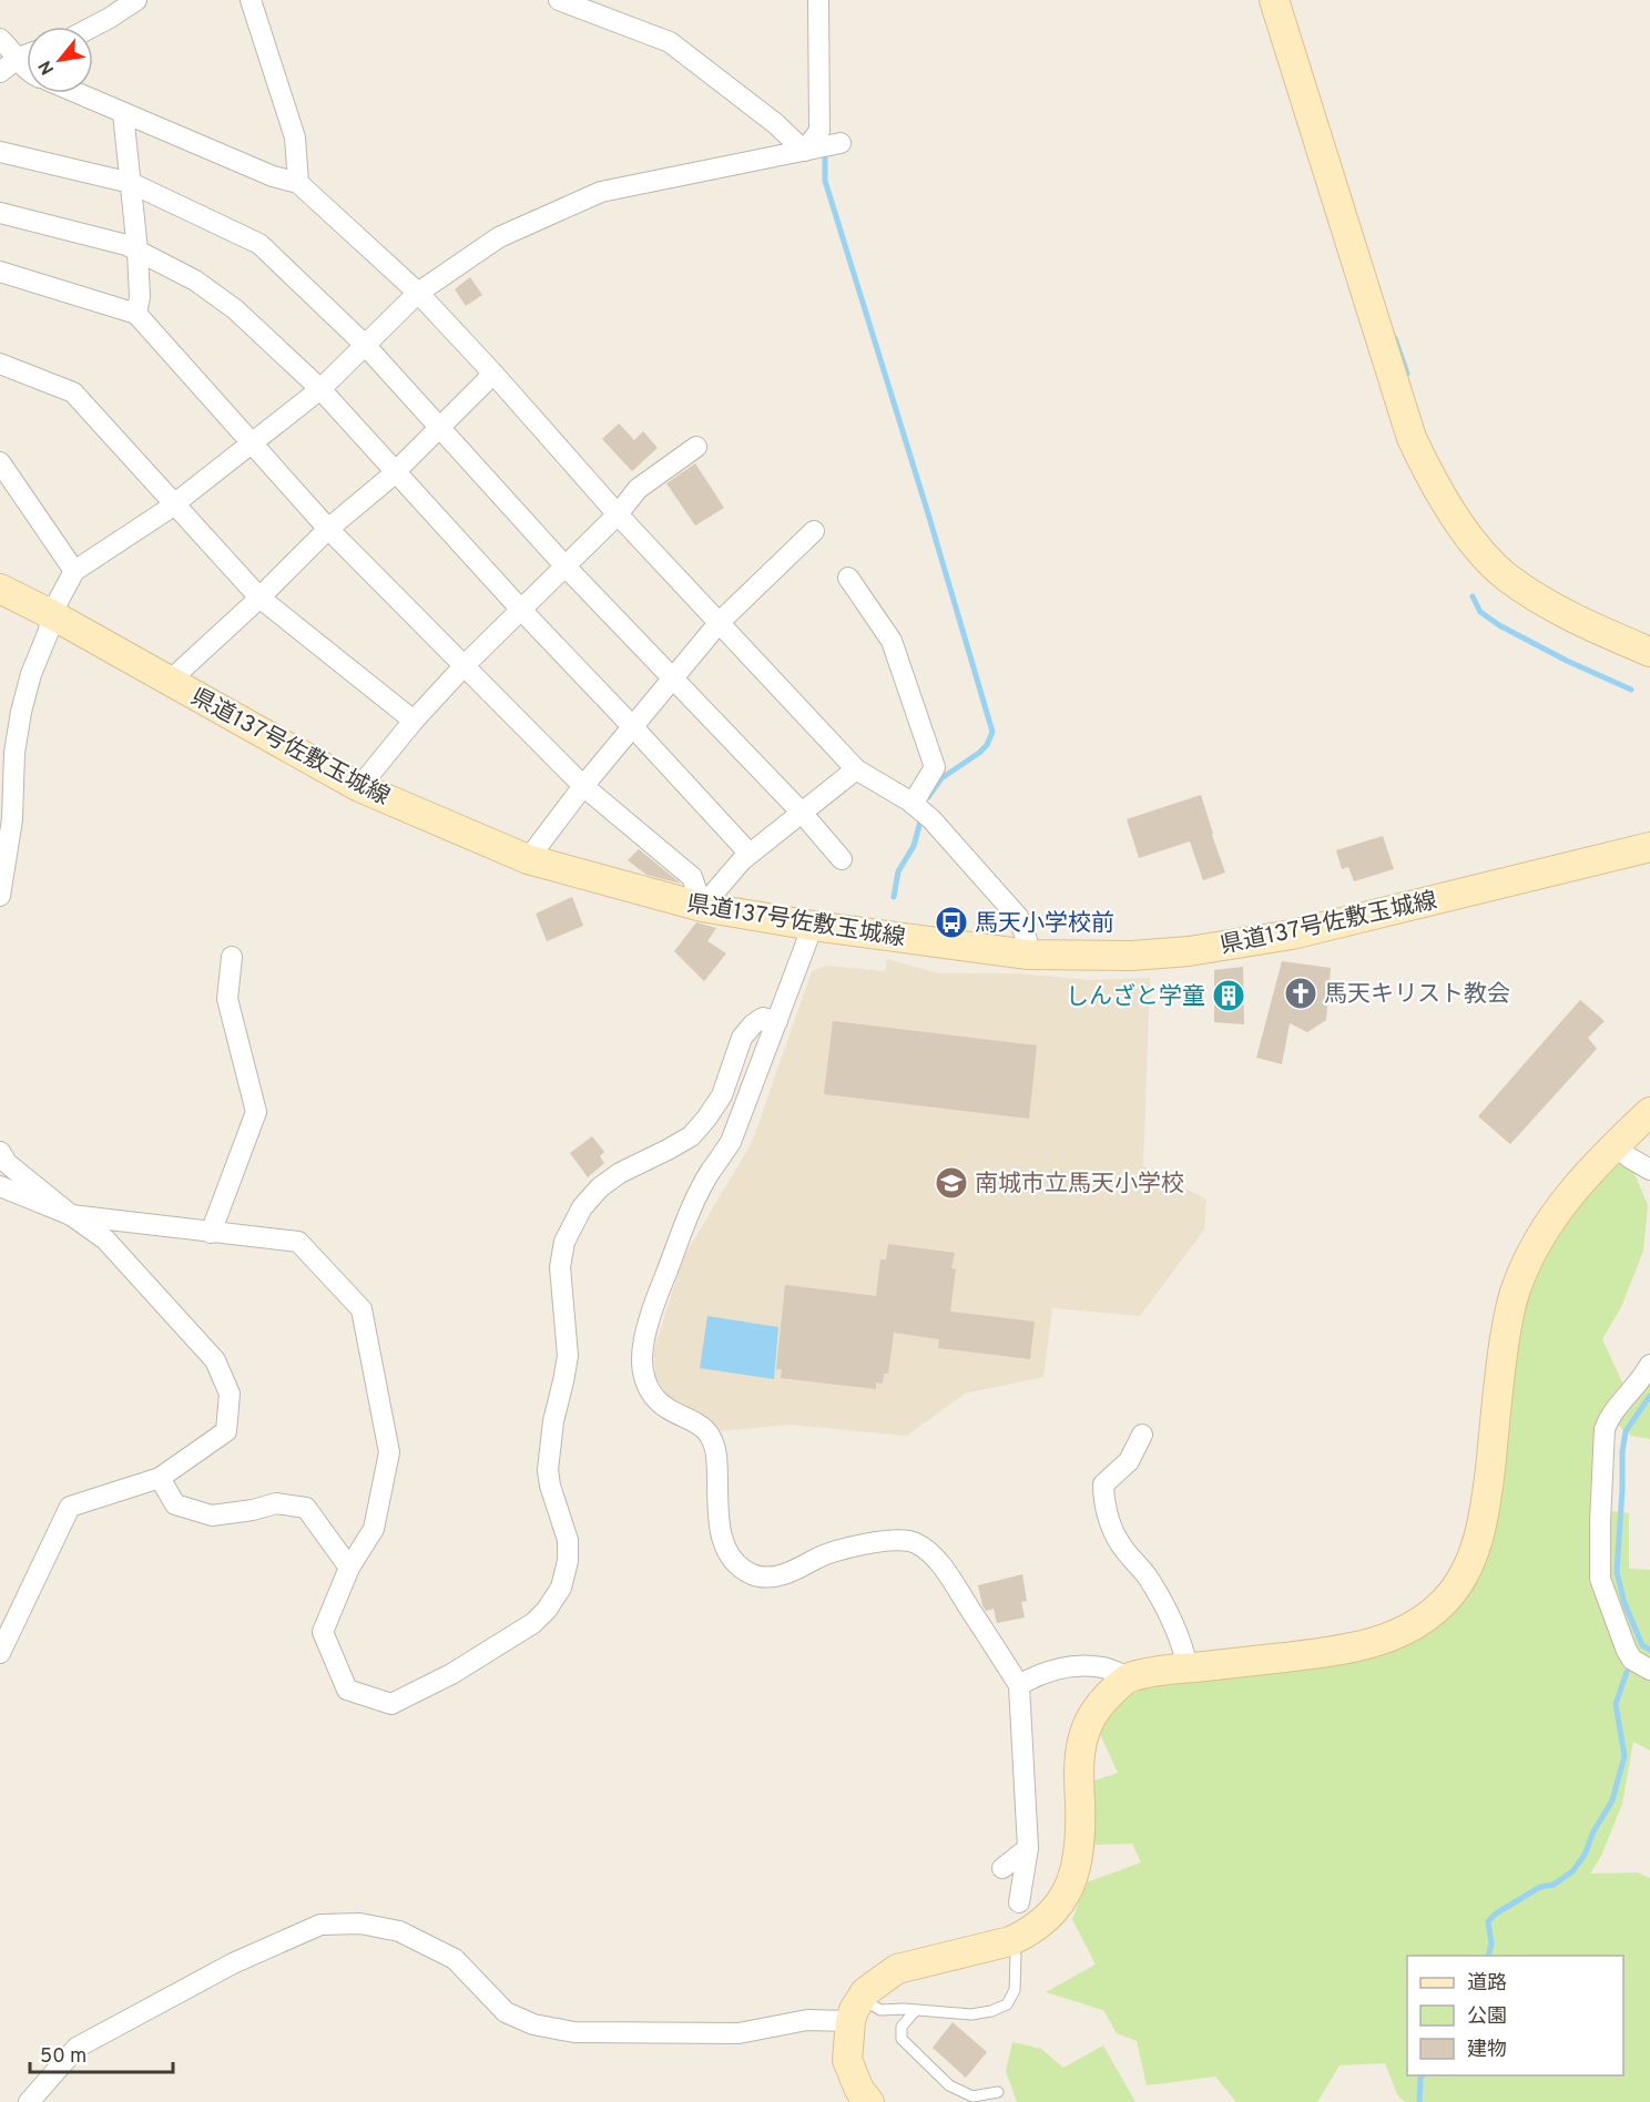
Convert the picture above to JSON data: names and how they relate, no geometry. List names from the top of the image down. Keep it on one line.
{"streets":{"street":["県道137号佐敷玉城線"]},"places":{"bus stop":["馬天小学校前"],"church":["馬天キリスト教会"],"building":["しんざと学童"],"school or university":["南城市立馬天小学校"]},"legend":["道路","公園","建物"],"scale_bar":"50 m","north":"bottom left"}
